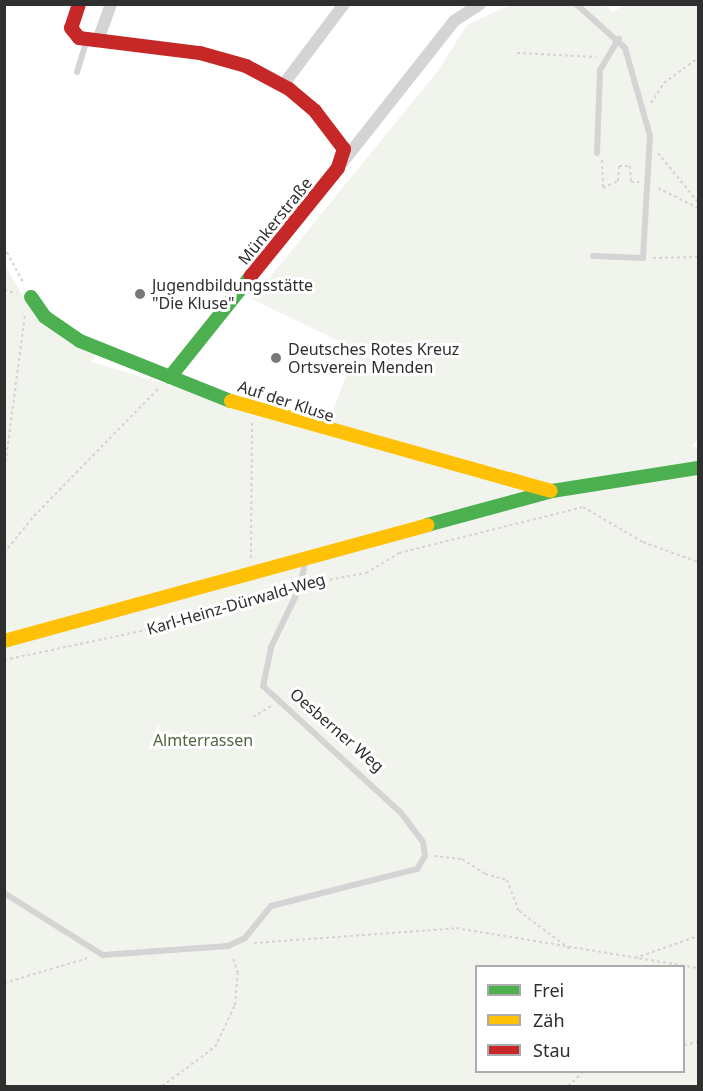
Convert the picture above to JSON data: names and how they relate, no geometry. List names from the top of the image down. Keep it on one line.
{"streets":{"street":["Münkerstraße","Auf der Kluse"],"lane":["Oesberner Weg"],"path":["Karl-Heinz-Dürwald-Weg"]},"crossings":[["Münkerstraße","Auf der Kluse"],["Karl-Heinz-Dürwald-Weg","Oesberner Weg"]],"parks":["Almterrassen"],"places":["Jugendbildungsstätte \"Die Kluse\"","Deutsches Rotes Kreuz Ortsverein Menden"],"legend":["Frei","Zäh","Stau"]}
